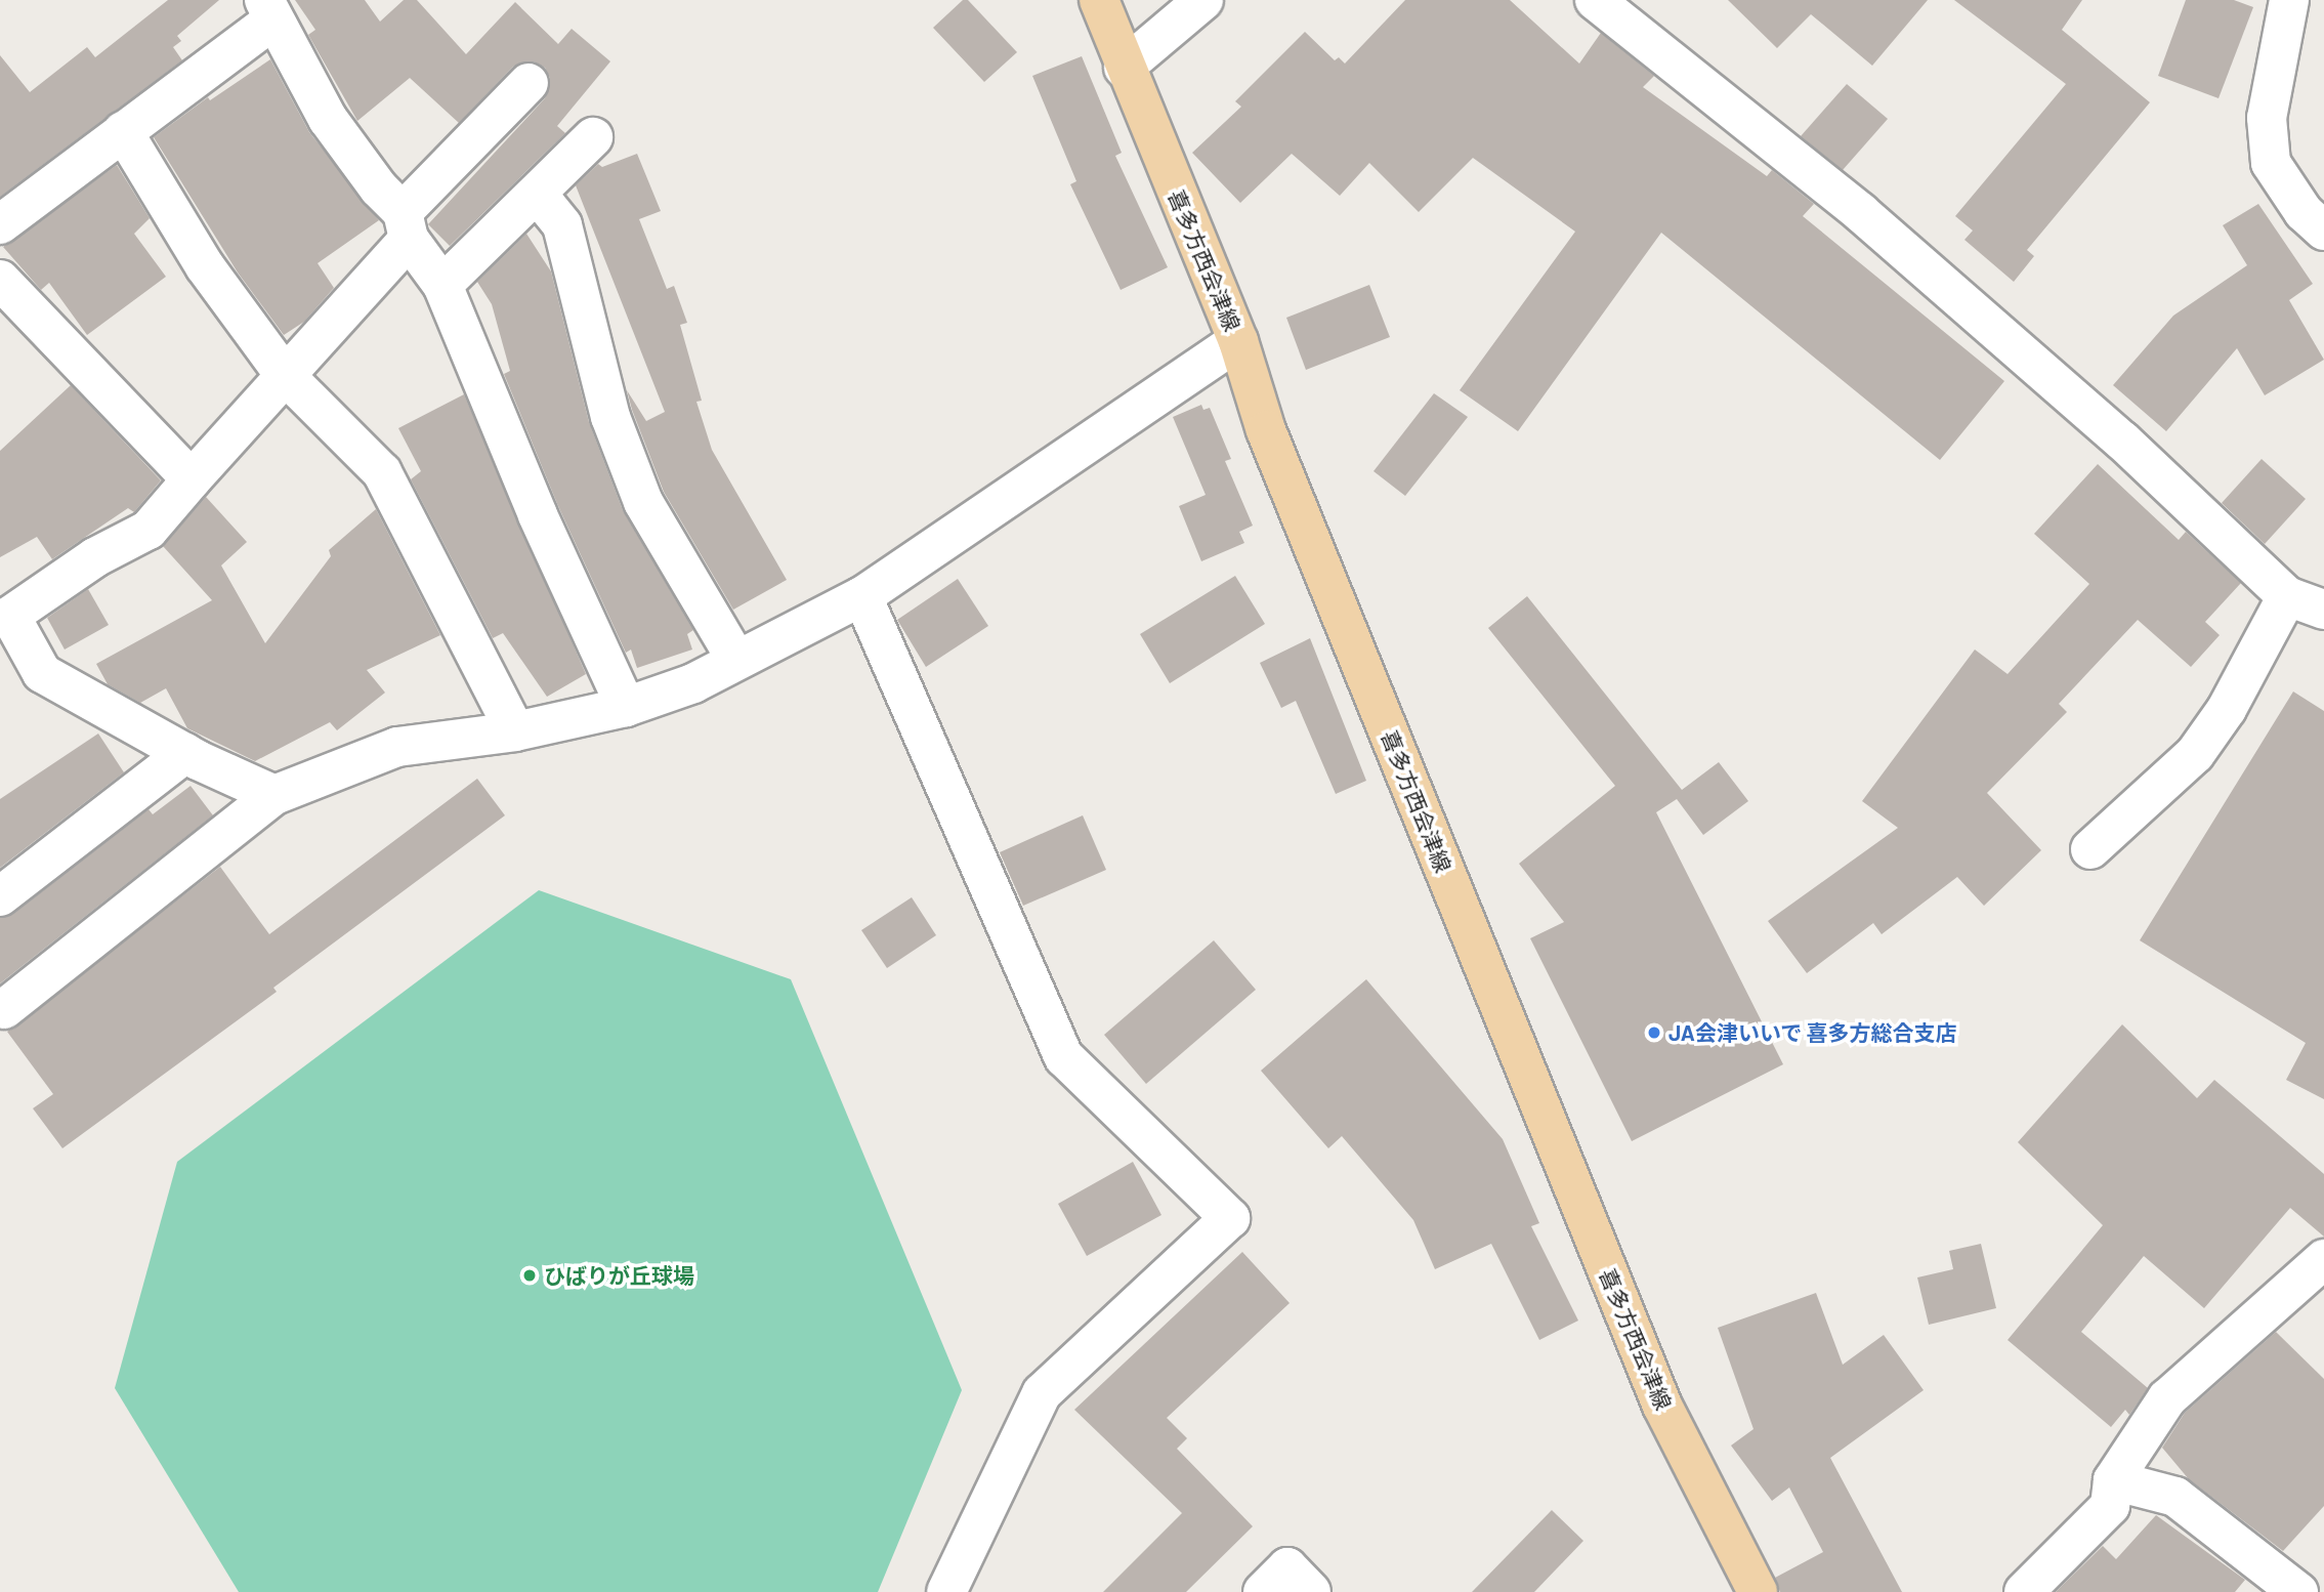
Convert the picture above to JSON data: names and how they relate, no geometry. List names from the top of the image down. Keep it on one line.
{"streets":{"main road":["喜多方西会津線"]},"places":["JA会津いいで 喜多方総合支店","ひばりが丘球場"]}
